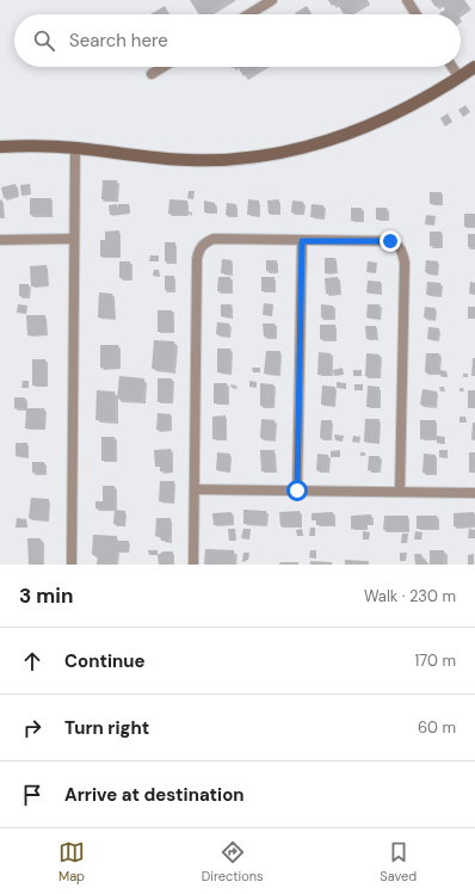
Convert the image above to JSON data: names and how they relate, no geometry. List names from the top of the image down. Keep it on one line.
{"page":{"search":"Search here","heading":["3 min","Walk · 230 m"],"list":[["Continue","170 m"],["Turn right","60 m"],"Arrive at destination"],"nav":["Map","Directions","Saved"]}}
